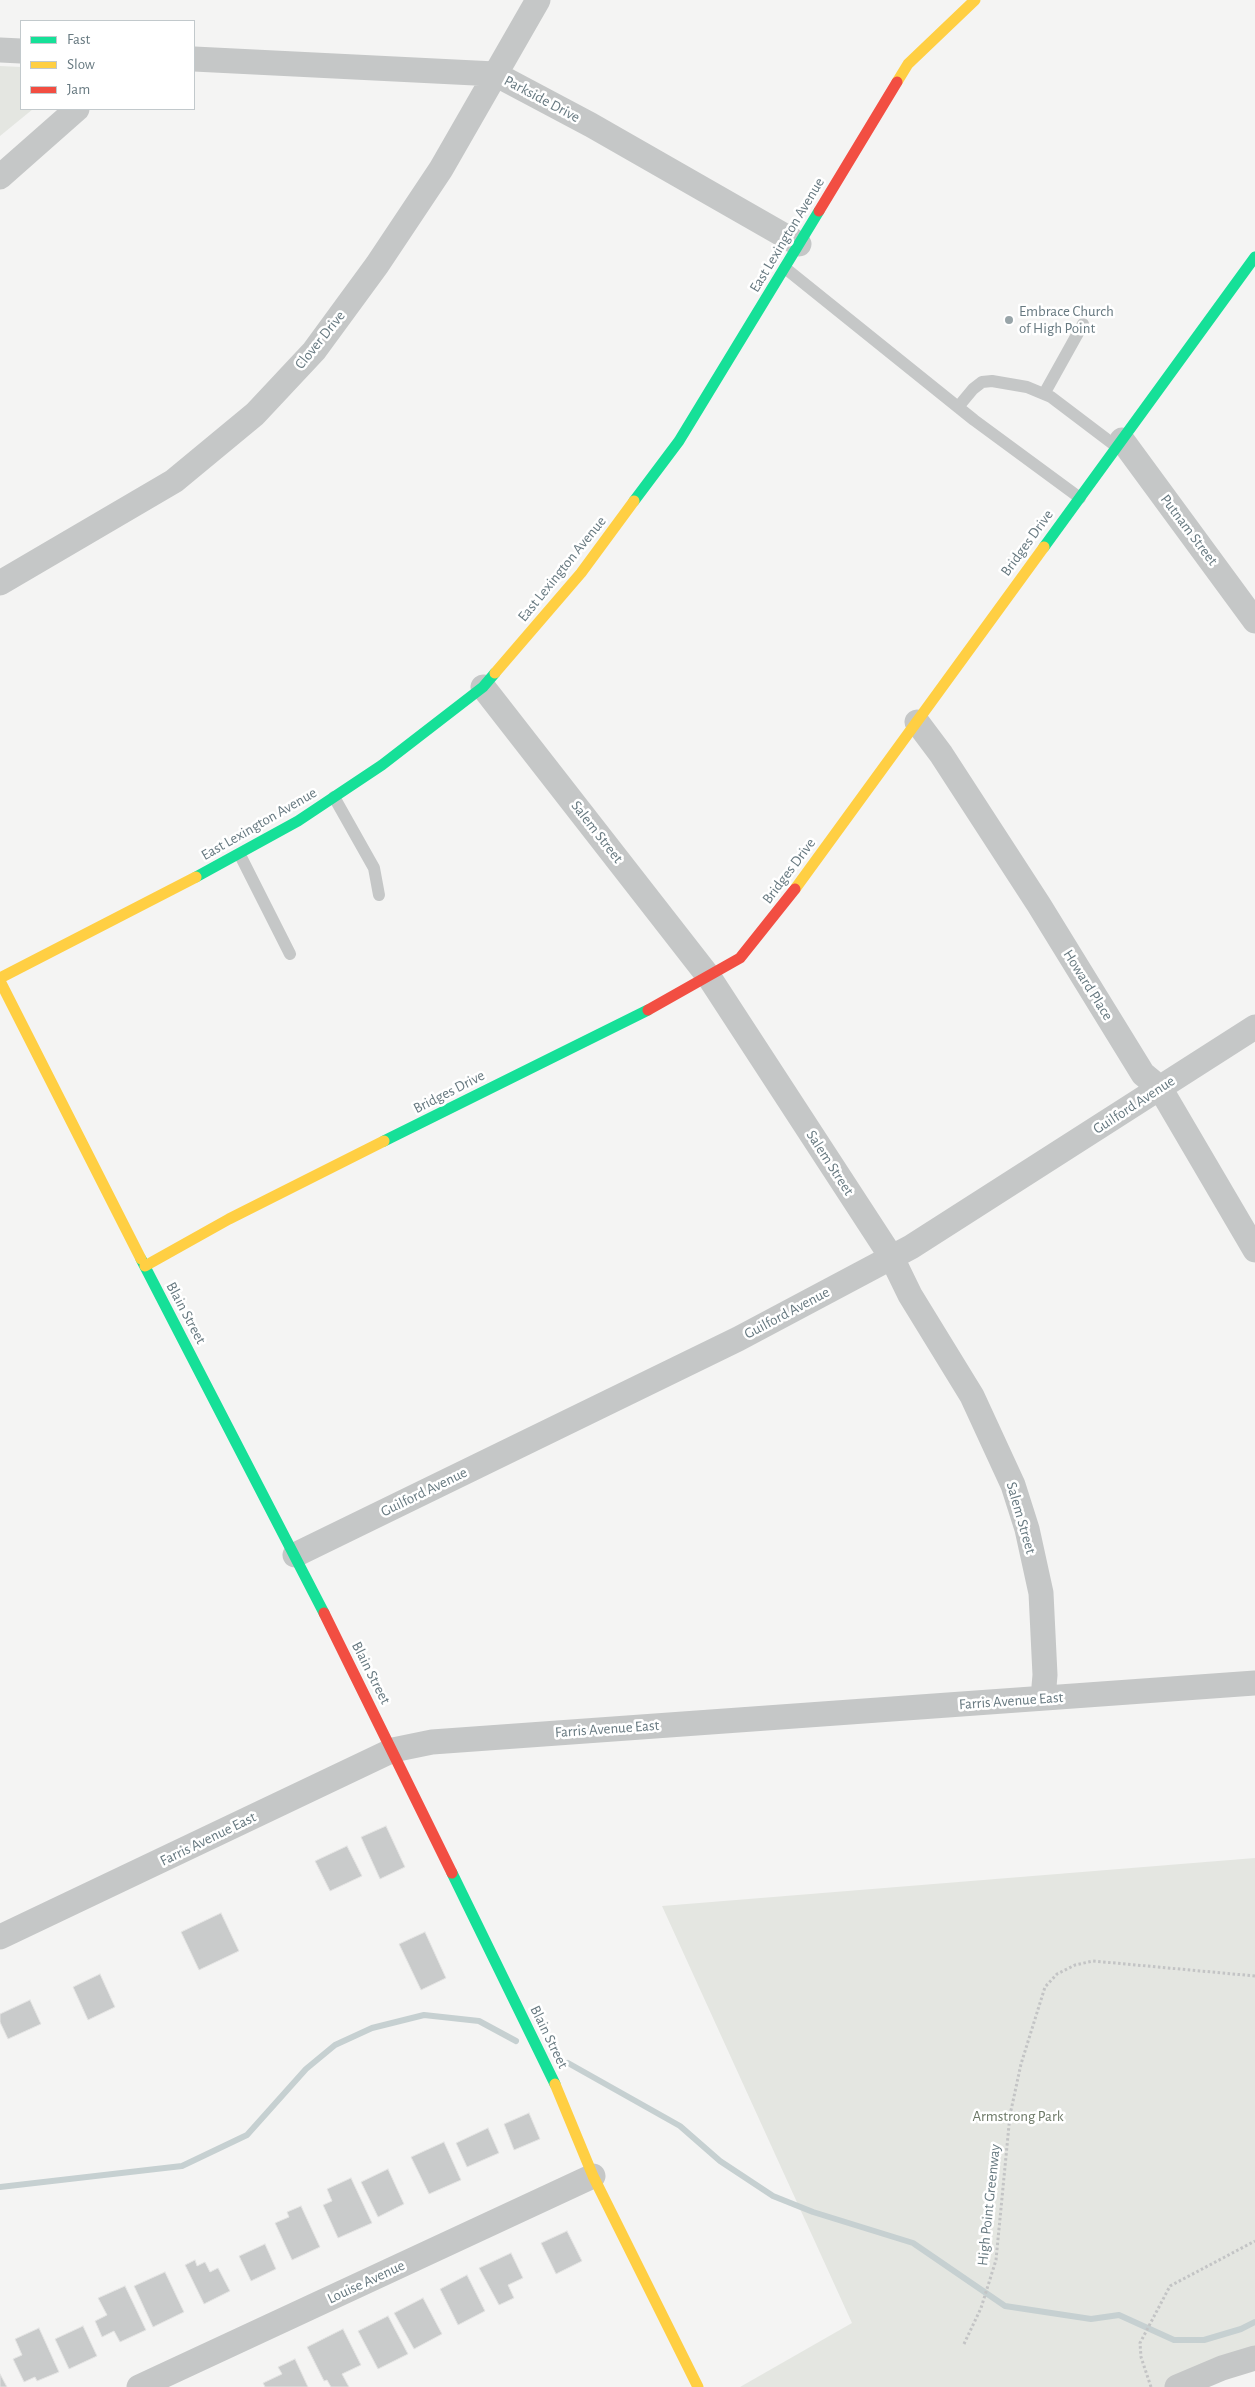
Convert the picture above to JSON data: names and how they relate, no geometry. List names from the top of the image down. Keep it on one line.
{"streets":{"street":["Parkside Drive","East Lexington Avenue","Clover Drive","Putnam Street","Bridges Drive","Salem Street","Howard Place","Guilford Avenue","Blain Street","Farris Avenue East","Louise Avenue"],"path":["High Point Greenway"]},"crossings":[["Parkside Drive","East Lexington Avenue"],["Parkside Drive","Clover Drive"],["East Lexington Avenue","Salem Street"],["East Lexington Avenue","Blain Street"],["Putnam Street","Bridges Drive"],["Bridges Drive","Salem Street"],["Bridges Drive","Howard Place"],["Bridges Drive","Blain Street"],["Salem Street","Guilford Avenue"],["Salem Street","Farris Avenue East"],["Howard Place","Guilford Avenue"],["Guilford Avenue","Blain Street"],["Blain Street","Farris Avenue East"],["Blain Street","Louise Avenue"]],"parks":["Armstrong Park"],"places":["Embrace Church of High Point"],"legend":["Fast","Slow","Jam"]}
